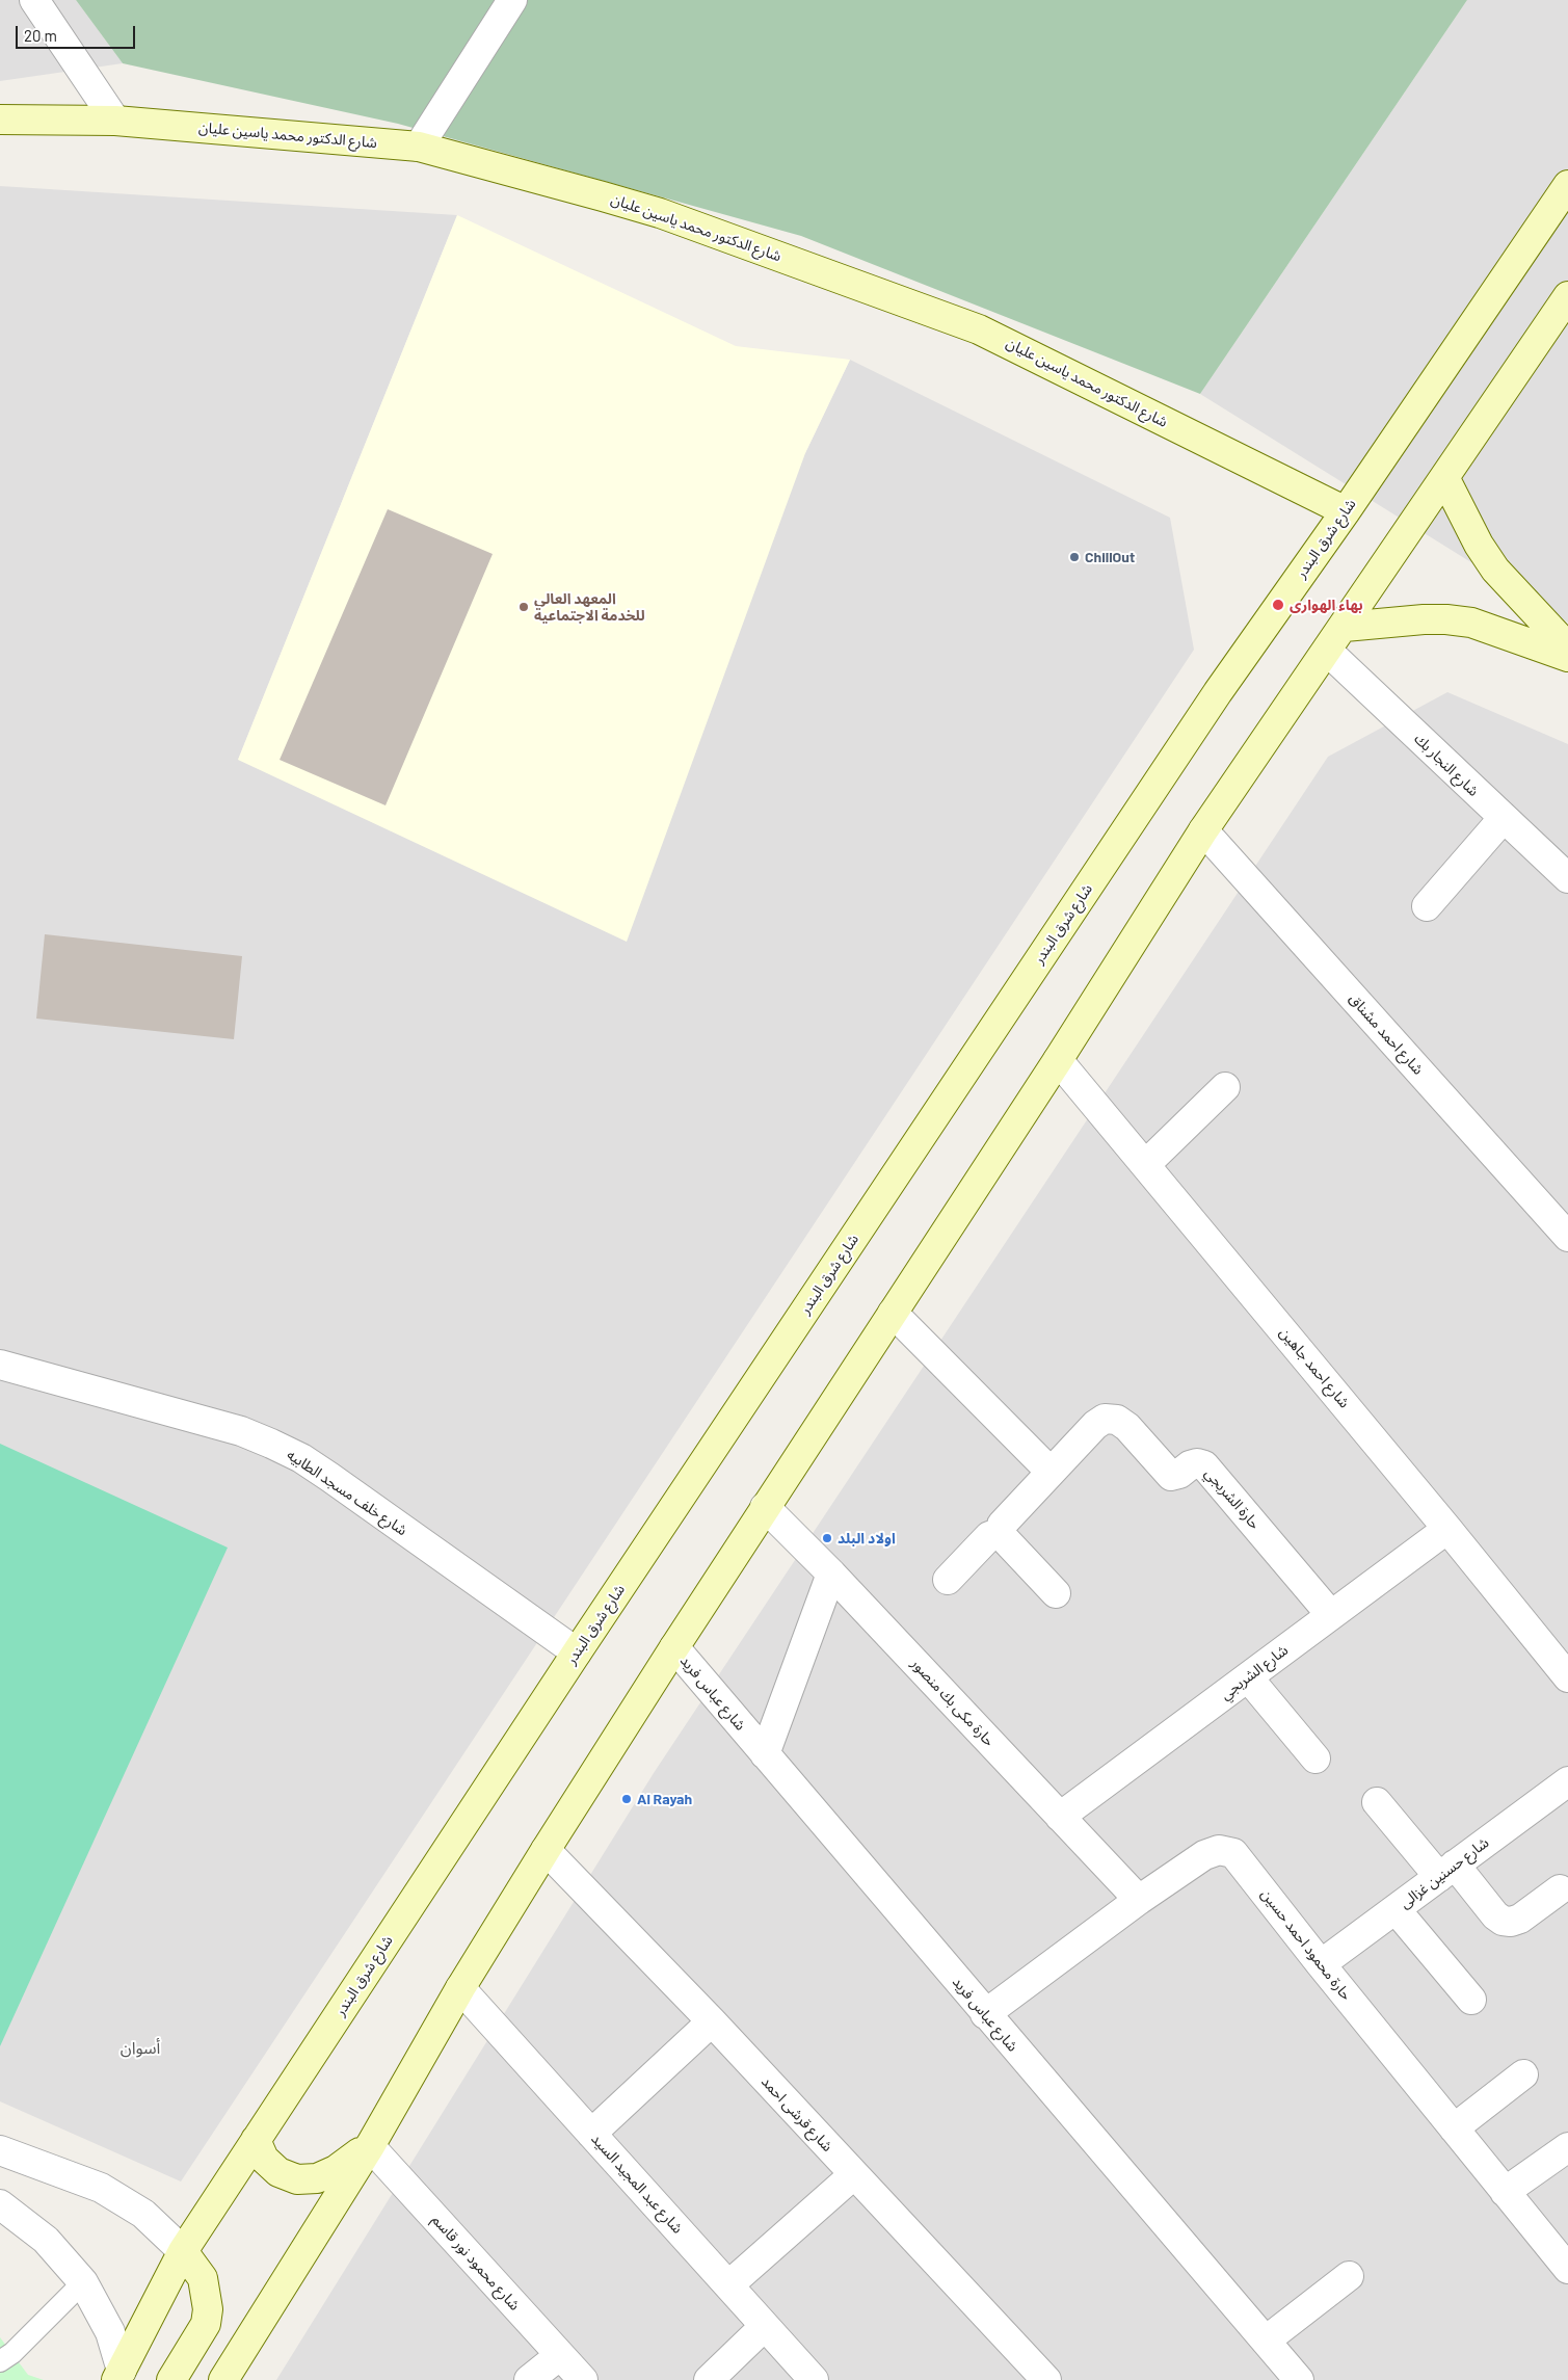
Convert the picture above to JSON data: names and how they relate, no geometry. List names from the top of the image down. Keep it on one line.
{"streets":{"main road":["شارع الدكتور محمد ياسين عليان","شارع شرق البندر"],"street":["شارع النجار بك","شارع احمد مشناق","شارع احمد جاهين","شارع خلف مسجد الطابيه","حارة الشربجي","شارع الشربجي","شارع عباس فريد","حارة مكى بك منصور","شارع حسنين غزالى","حارة محمود احمد حسين","شارع قرشى احمد","شارع عبد المجيد السيد","شارع محمود نور قاسم"]},"crossings":[["شارع الدكتور محمد ياسين عليان","شارع شرق البندر"],["شارع شرق البندر","شارع خلف مسجد الطابيه"],["شارع احمد جاهين","شارع الشربجي"],["حارة الشربجي","شارع الشربجي"],["شارع الشربجي","حارة مكى بك منصور"],["شارع عباس فريد","حارة محمود احمد حسين"],["حارة مكى بك منصور","حارة محمود احمد حسين"],["شارع حسنين غزالى","حارة محمود احمد حسين"]],"districts":["أسوان"],"places":["ChillOut","بهاء الهوارى","المعهد العالى للخدمة الاجتماعية","اولاد البلد","Al Rayah"],"scale_bar":"20 m"}
